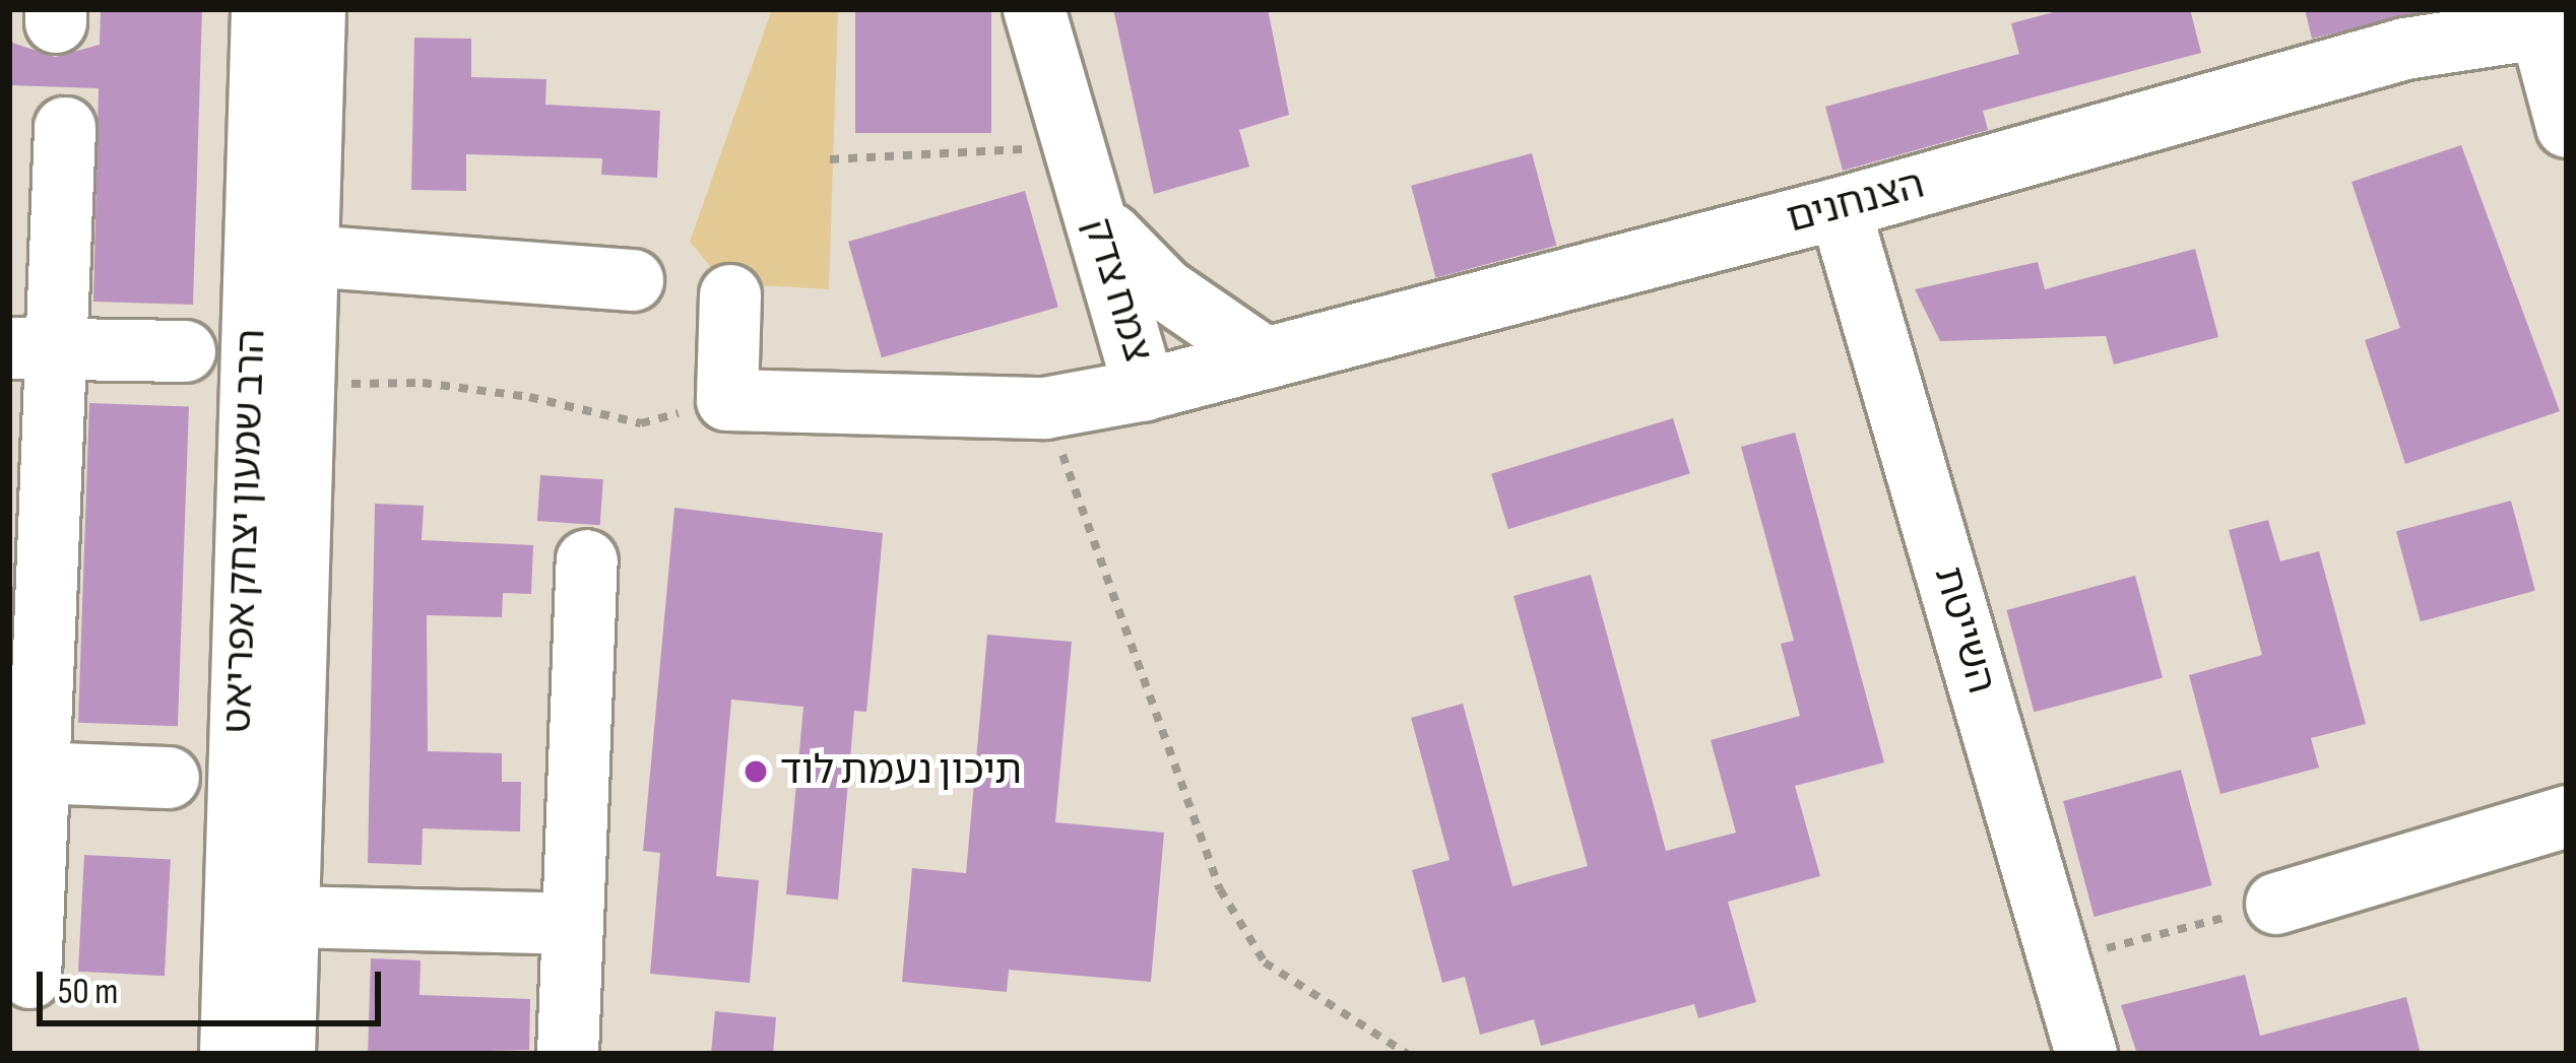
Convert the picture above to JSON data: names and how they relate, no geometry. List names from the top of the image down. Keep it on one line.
{"streets":{"street":["הצנחנים","צמח צדק","הרב שמעון יצחק אפריאט","השייטת"]},"crossings":[["הצנחנים","צמח צדק"],["הצנחנים","השייטת"]],"places":["תיכון נעמת לוד"],"scale_bar":"50 m"}
